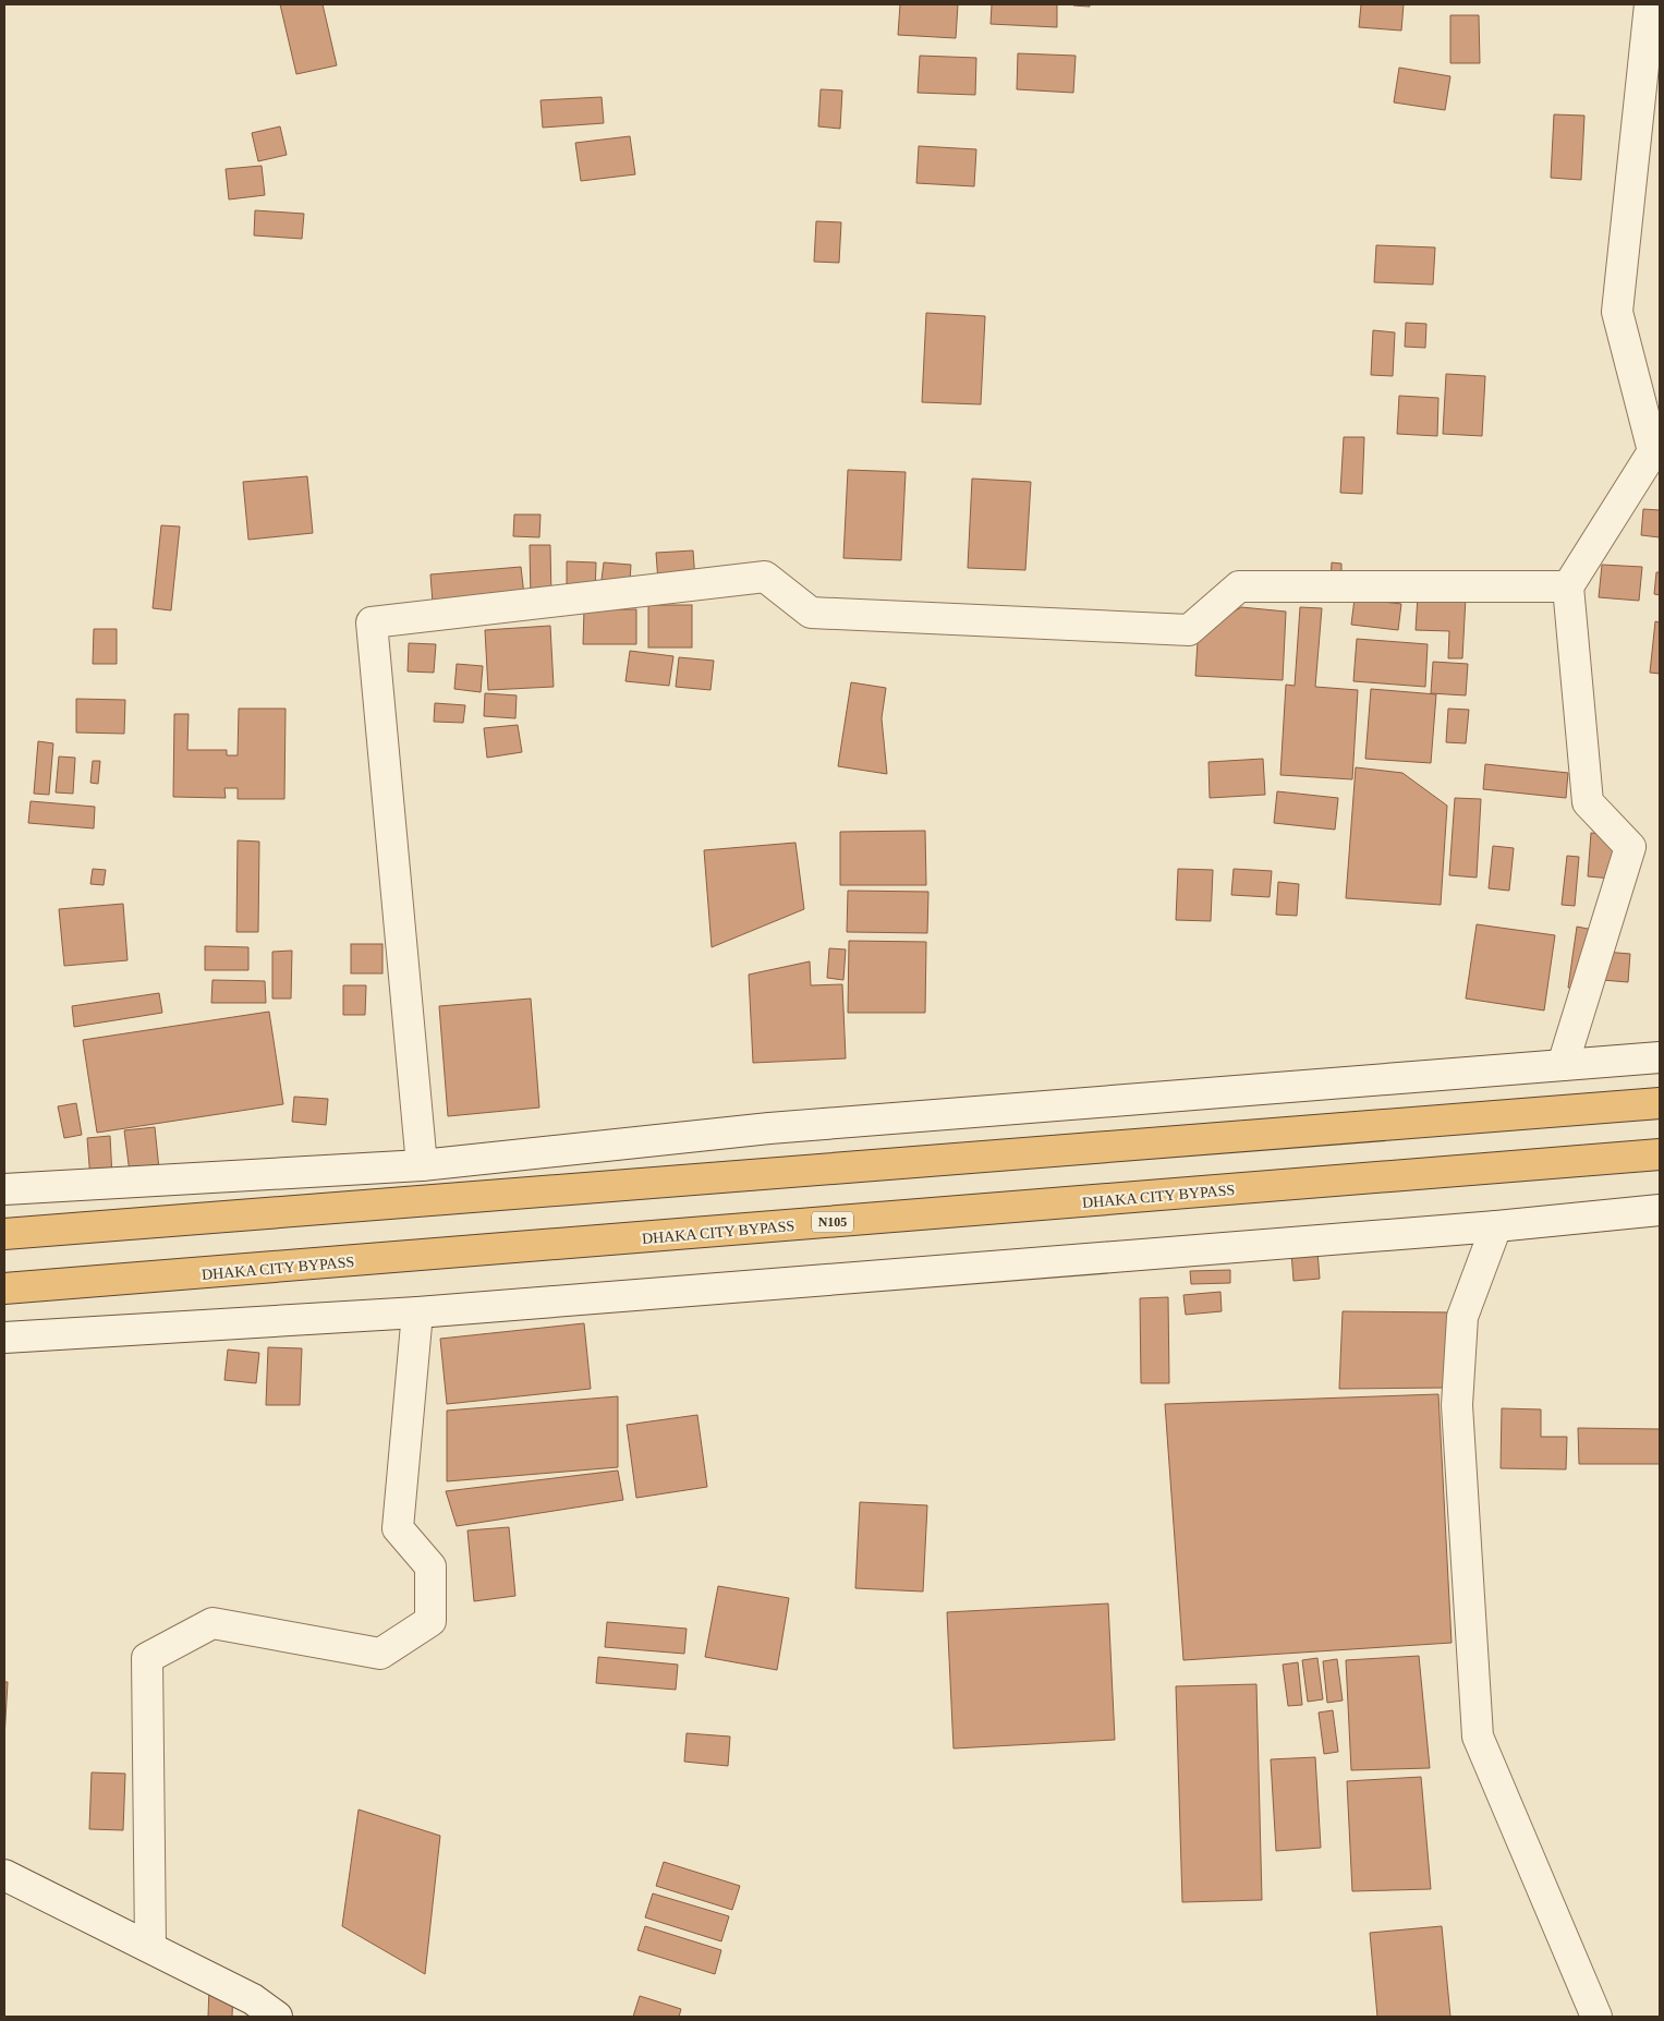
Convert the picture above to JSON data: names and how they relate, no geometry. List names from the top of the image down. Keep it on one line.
{"streets":{"highway":["DHAKA CITY BYPASS","N105"]}}
